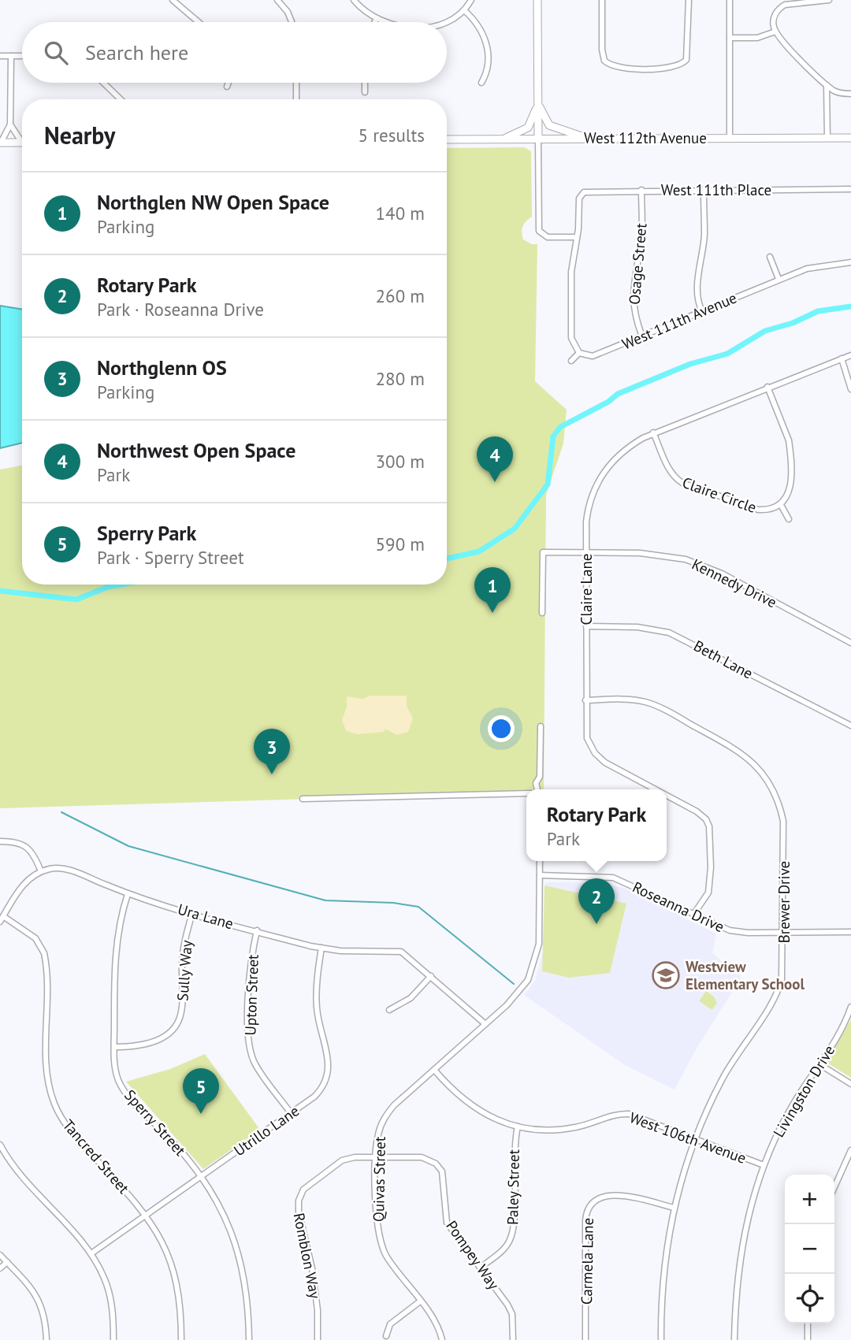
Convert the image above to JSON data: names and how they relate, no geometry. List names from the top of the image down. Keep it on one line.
{"streets":{"main road":["West 112th Avenue"],"street":["West 111th Place","Osage Street","West 111th Avenue","Claire Circle","Kennedy Drive","Claire Lane","Beth Lane","Brewer Drive","Roseanna Drive","Ura Lane","Sully Way","Upton Street","Livingston Drive","Sperry Street","Utrillo Lane","West 106th Avenue","Tancred Street","Quivas Street","Paley Street","Pompey Way","Romblon Way","Carmela Lane"]},"crossings":[["West 111th Place","Osage Street"],["Osage Street","West 111th Avenue"],["Claire Circle","Claire Lane"],["Kennedy Drive","Claire Lane"],["Claire Lane","Beth Lane"],["Claire Lane","Brewer Drive"],["Claire Lane","Roseanna Drive"],["Brewer Drive","Roseanna Drive"],["Brewer Drive","West 106th Avenue"],["Brewer Drive","Carmela Lane"],["Roseanna Drive","Quivas Street"],["Ura Lane","Sully Way"],["Ura Lane","Upton Street"],["Ura Lane","Sperry Street"],["Ura Lane","Utrillo Lane"],["Ura Lane","Quivas Street"],["Sully Way","Sperry Street"],["Upton Street","Utrillo Lane"],["Livingston Drive","West 106th Avenue"],["Sperry Street","Utrillo Lane"],["Utrillo Lane","Tancred Street"],["West 106th Avenue","Quivas Street"],["West 106th Avenue","Paley Street"],["Quivas Street","Pompey Way"],["Quivas Street","Romblon Way"],["Paley Street","Pompey Way"],["Pompey Way","Romblon Way"]],"places":{"school or university":["Westview Elementary School"]},"page":{"search":"Search here","heading":["Nearby","5 results"],"list":[{"mark":"1","name":"Northglen NW Open Space","note":"Parking","value":"140 m"},{"mark":"2","name":"Rotary Park","note":"Park · Roseanna Drive","value":"260 m"},{"mark":"3","name":"Northglenn OS","note":"Parking","value":"280 m"},{"mark":"4","name":"Northwest Open Space","note":"Park","value":"300 m"},{"mark":"5","name":"Sperry Park","note":"Park · Sperry Street","value":"590 m"}],"pins":["4","1","3","2","5"],"popup":["Rotary Park","Park"],"map_buttons":["+","−"]}}
